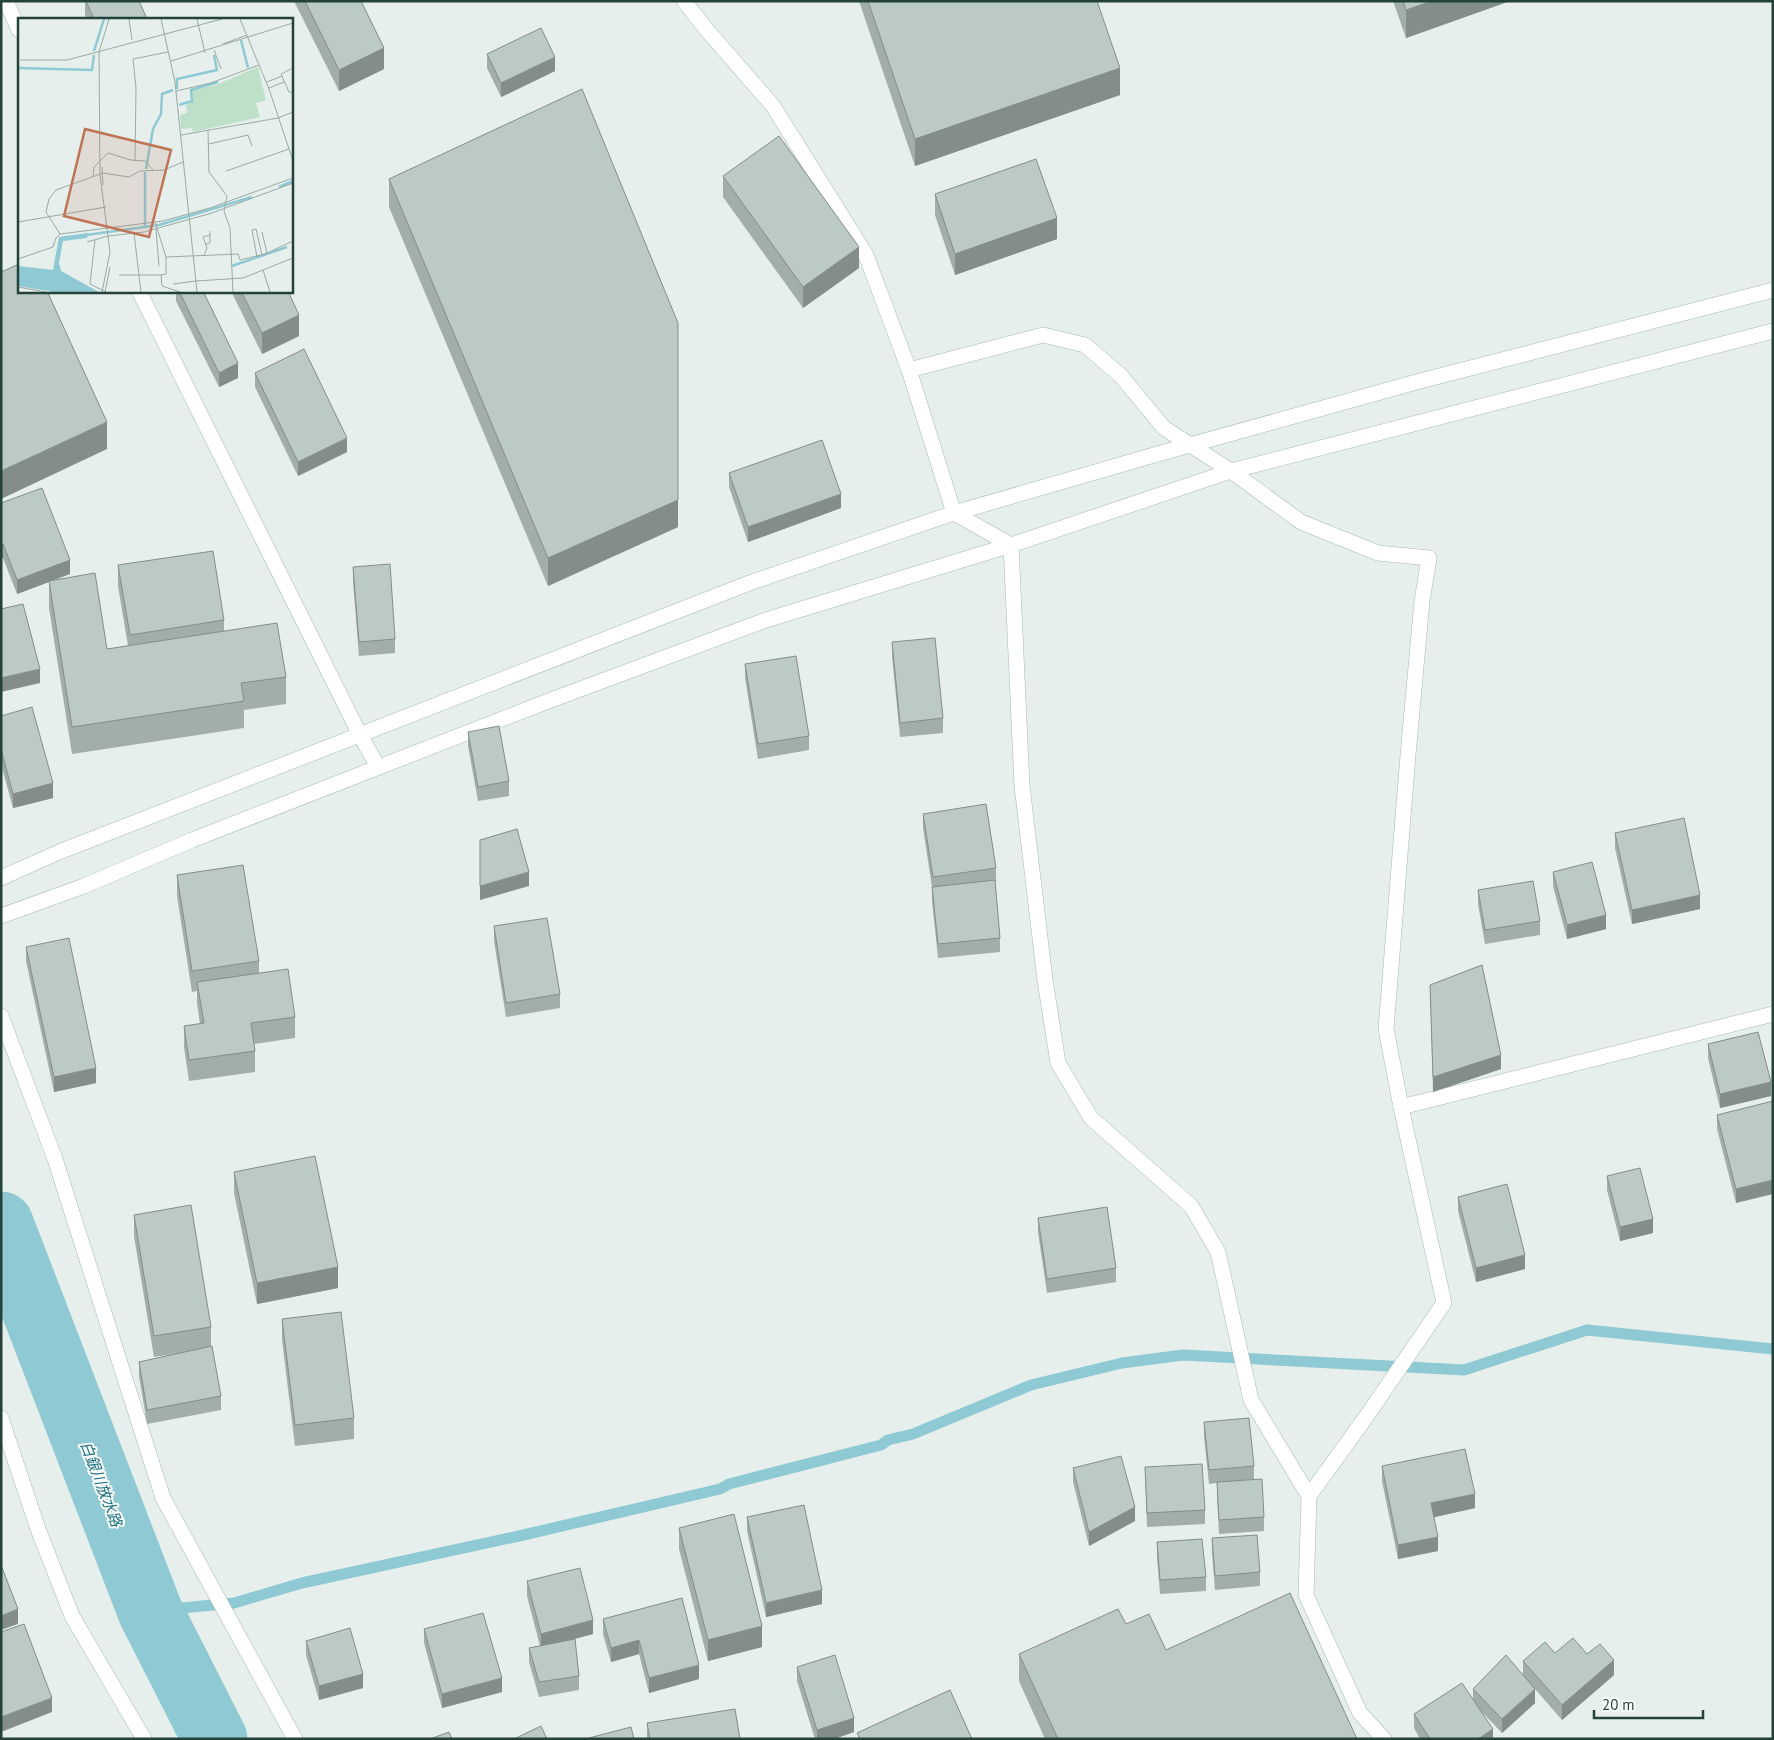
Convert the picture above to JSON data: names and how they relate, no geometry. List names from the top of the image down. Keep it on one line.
{"water":["白銀川放水路"],"scale_bar":"20 m"}
